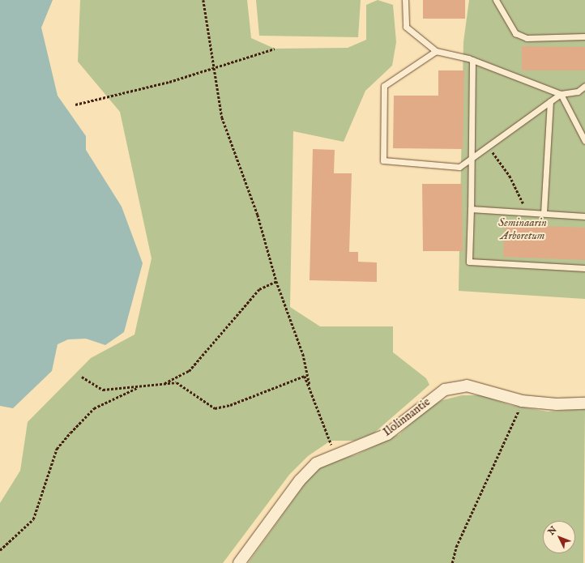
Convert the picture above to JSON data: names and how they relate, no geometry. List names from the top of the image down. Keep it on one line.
{"streets":{"street":["Ilolinnantie"]},"parks":["Seminaarin Arboretum"],"north":"top left"}
